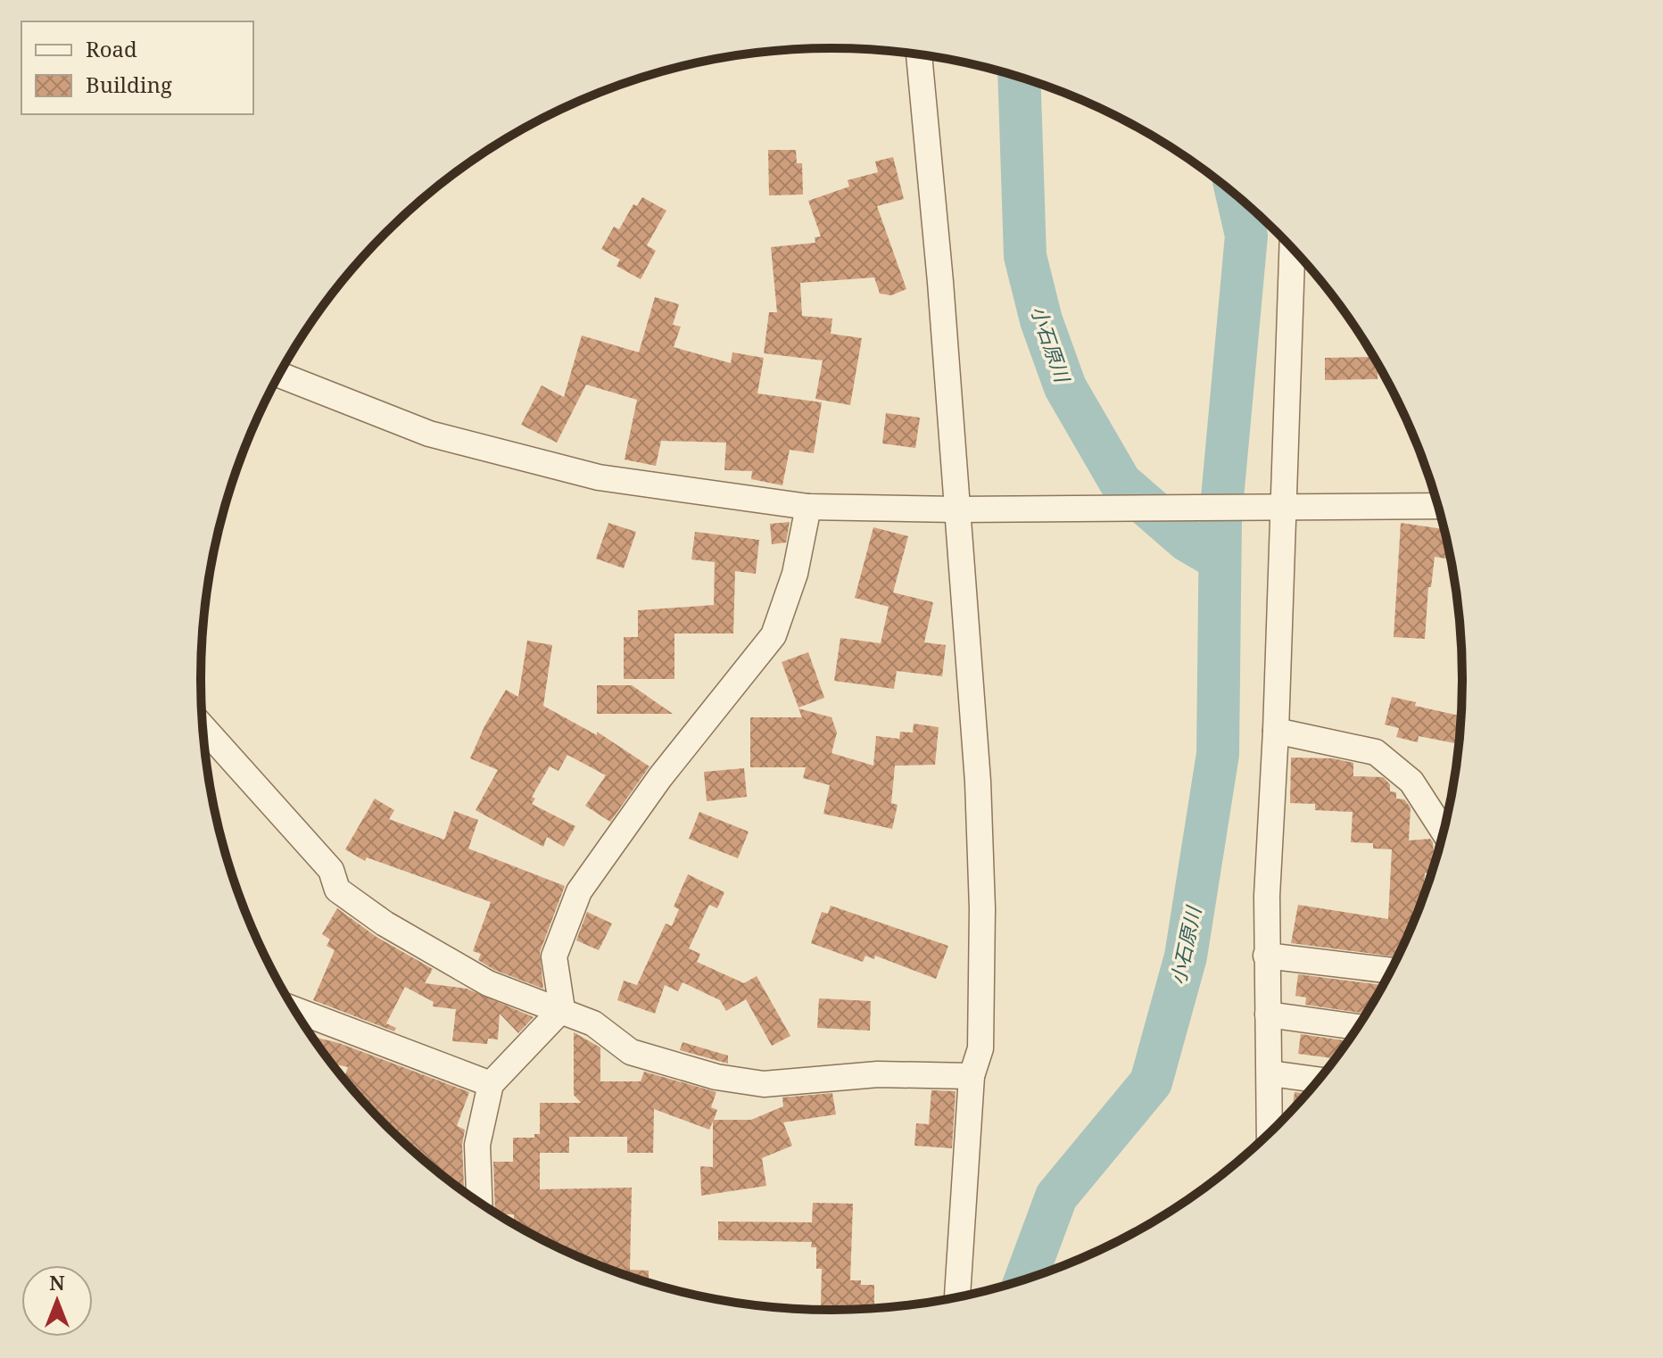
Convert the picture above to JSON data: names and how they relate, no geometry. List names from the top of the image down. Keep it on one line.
{"water":["小石原川"],"legend":["Road","Building"],"north":"top"}
